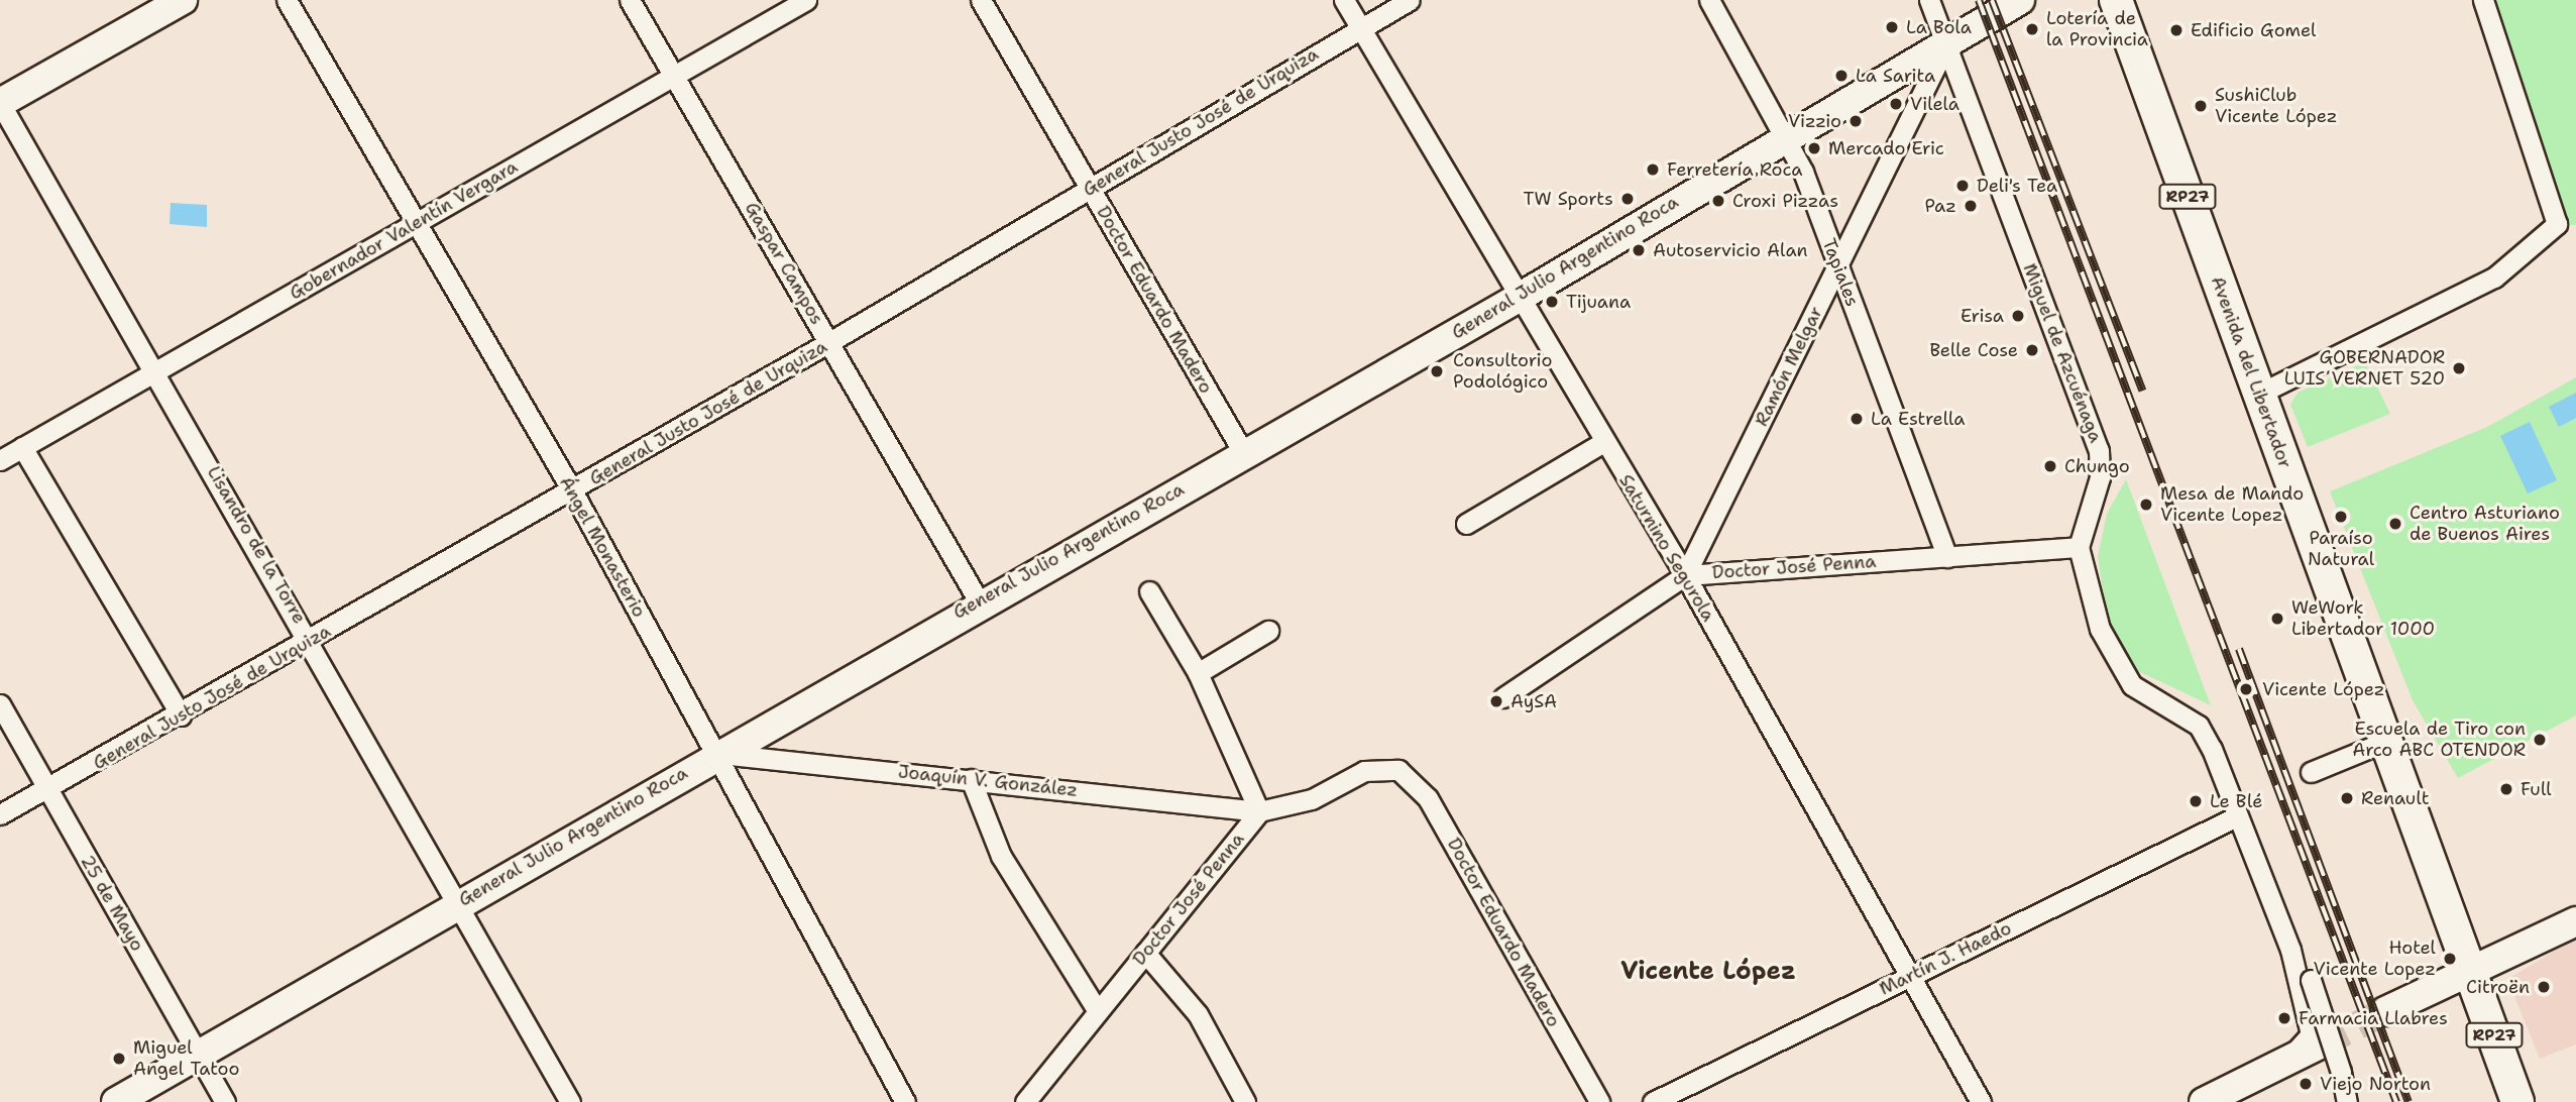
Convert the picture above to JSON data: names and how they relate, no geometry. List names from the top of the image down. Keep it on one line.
{"streets":{"main road":["RP27","Avenida del Libertador"],"street":["General Justo José de Urquiza","Gobernador Valentín Vergara","Gaspar Campos","General Julio Argentino Roca","Tapiales","Doctor Eduardo Madero","Miguel de Azcuénaga","Ramón Melgar","Lisandro de la Torre","Ángel Monasterio","Saturnino Segurola","Doctor José Penna","Joaquín V. González","25 de Mayo","Martín J. Haedo"]},"crossings":[["General Justo José de Urquiza","Gaspar Campos"],["General Justo José de Urquiza","Doctor Eduardo Madero"],["General Justo José de Urquiza","Lisandro de la Torre"],["General Justo José de Urquiza","Ángel Monasterio"],["General Justo José de Urquiza","Saturnino Segurola"],["General Justo José de Urquiza","25 de Mayo"],["Gobernador Valentín Vergara","Gaspar Campos"],["Gobernador Valentín Vergara","Lisandro de la Torre"],["Gobernador Valentín Vergara","Ángel Monasterio"],["Gaspar Campos","General Julio Argentino Roca"],["General Julio Argentino Roca","Tapiales"],["General Julio Argentino Roca","Doctor Eduardo Madero"],["General Julio Argentino Roca","Miguel de Azcuénaga"],["General Julio Argentino Roca","Ramón Melgar"],["General Julio Argentino Roca","Lisandro de la Torre"],["General Julio Argentino Roca","Ángel Monasterio"],["General Julio Argentino Roca","Saturnino Segurola"],["General Julio Argentino Roca","Joaquín V. González"],["General Julio Argentino Roca","25 de Mayo"],["Tapiales","Ramón Melgar"],["Tapiales","Doctor José Penna"],["Doctor Eduardo Madero","Doctor José Penna"],["Doctor Eduardo Madero","Joaquín V. González"],["Miguel de Azcuénaga","Ramón Melgar"],["Miguel de Azcuénaga","Doctor José Penna"],["Miguel de Azcuénaga","Martín J. Haedo"],["Ramón Melgar","Saturnino Segurola"],["Ramón Melgar","Doctor José Penna"],["Ángel Monasterio","Joaquín V. González"],["Saturnino Segurola","Doctor José Penna"],["Saturnino Segurola","Martín J. Haedo"],["Doctor José Penna","Joaquín V. González"]],"districts":["Vicente López"],"places":["La Bola","Lotería de la Provincia","Edificio Gomel","La Sarita","Vilela","SushiClub Vicente López","Vizzio","Mercado Eric","Ferretería Roca","Deli's Tea","TW Sports","Croxi Pizzas","Paz","Autoservicio Alan","Tijuana","Erisa","Belle Cose","GOBERNADOR LUIS VERNET 520","Consultorio Podológico","La Estrella","Chungo","Mesa de Mando Vicente Lopez","Paraíso Natural","Centro Asturiano de Buenos Aires","WeWork Libertador 1000","Vicente López","AySA","Escuela de Tiro con Arco ABC OTENDOR","Full","Renault","Le Blé","Hotel Vicente Lopez","Citroën","Farmacia Llabres","Miguel Angel Tatoo","Viejo Norton"]}
